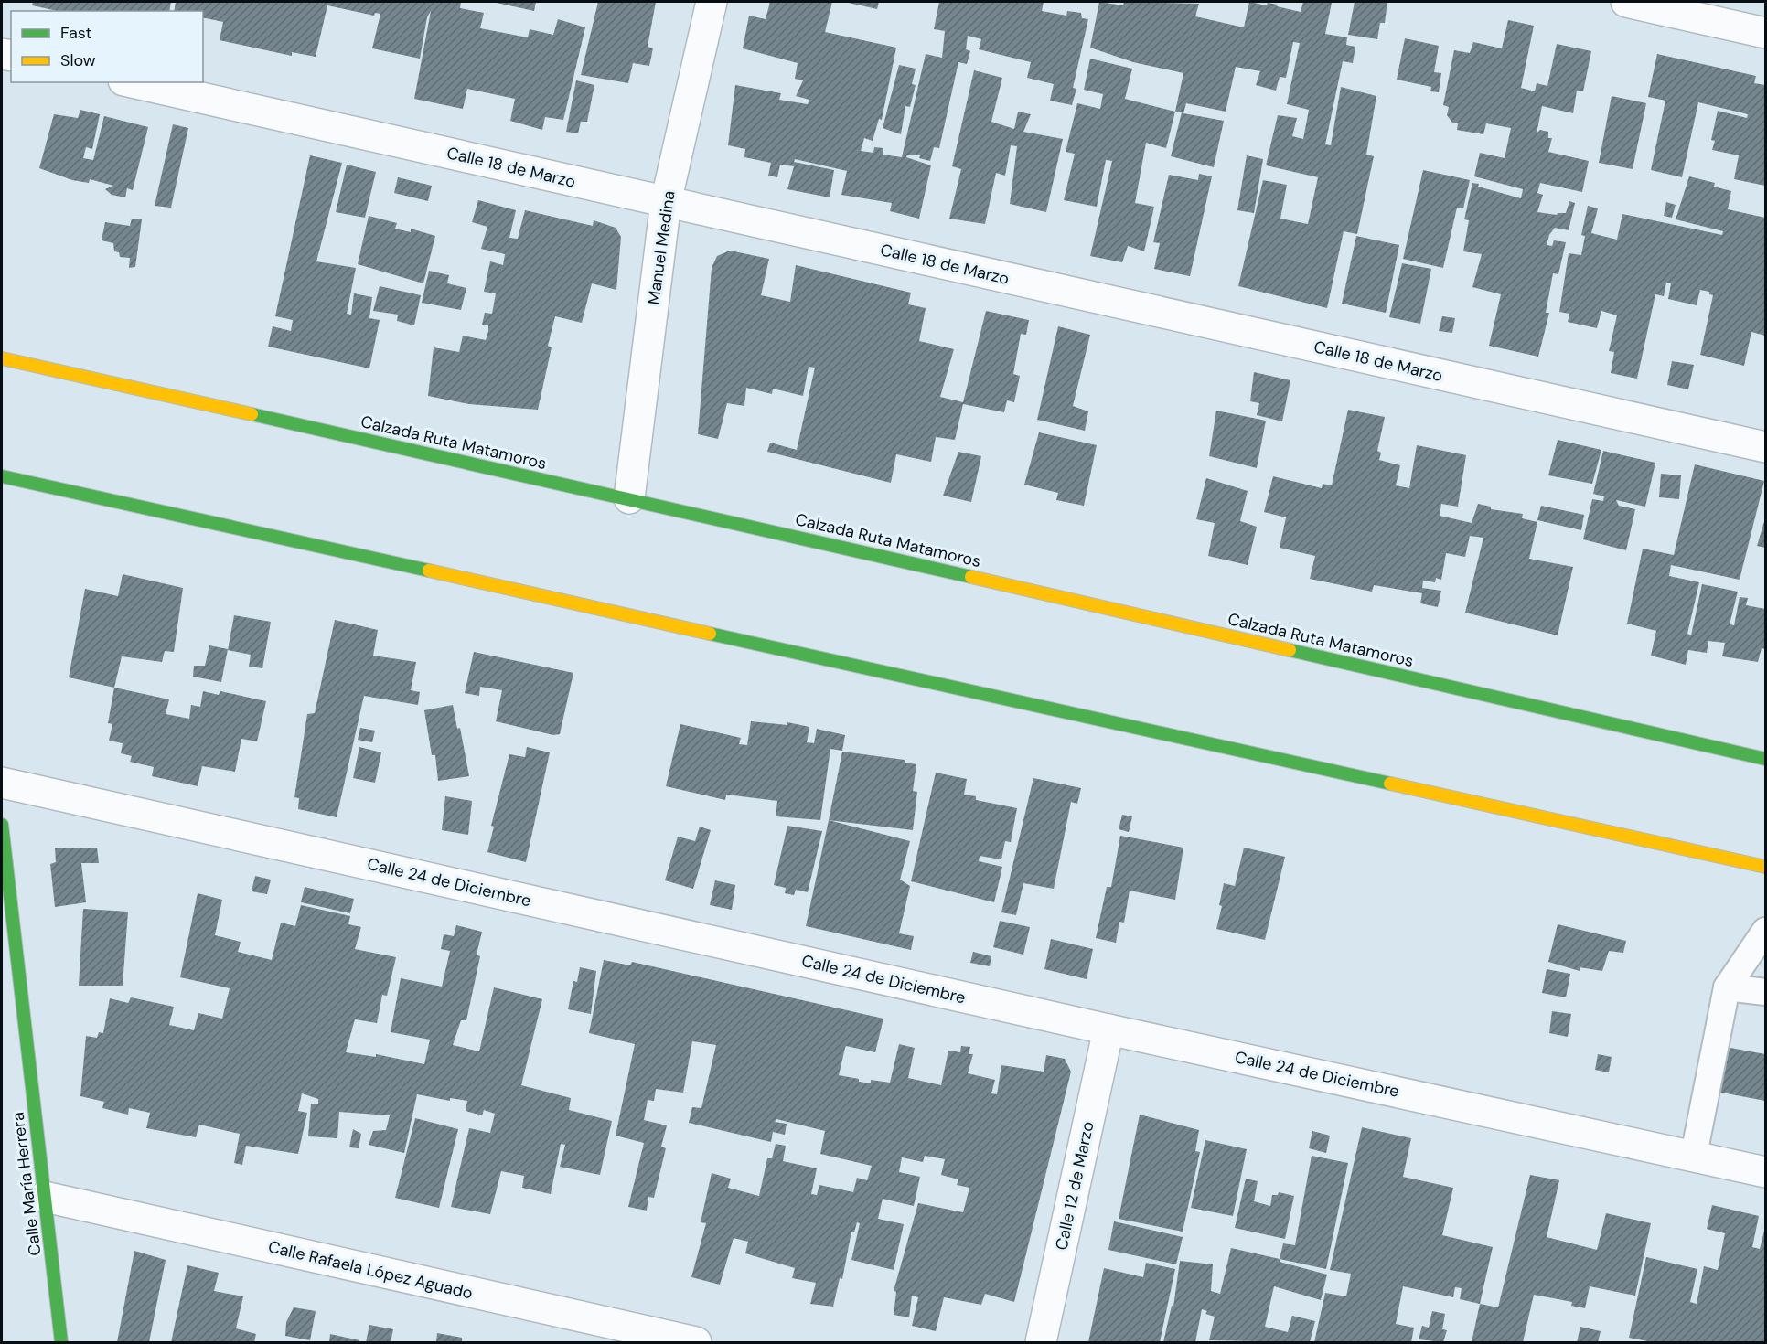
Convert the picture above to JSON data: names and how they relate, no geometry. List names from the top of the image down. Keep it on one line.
{"streets":{"main road":["Calzada Ruta Matamoros","Calle María Herrera"],"street":["Calle 18 de Marzo","Manuel Medina","Calle 24 de Diciembre","Calle 12 de Marzo","Calle Rafaela López Aguado"]},"crossings":[["Calle 18 de Marzo","Manuel Medina"],["Manuel Medina","Calzada Ruta Matamoros"],["Calle 24 de Diciembre","Calle 12 de Marzo"],["Calle María Herrera","Calle Rafaela López Aguado"]],"legend":["Fast","Slow"]}
